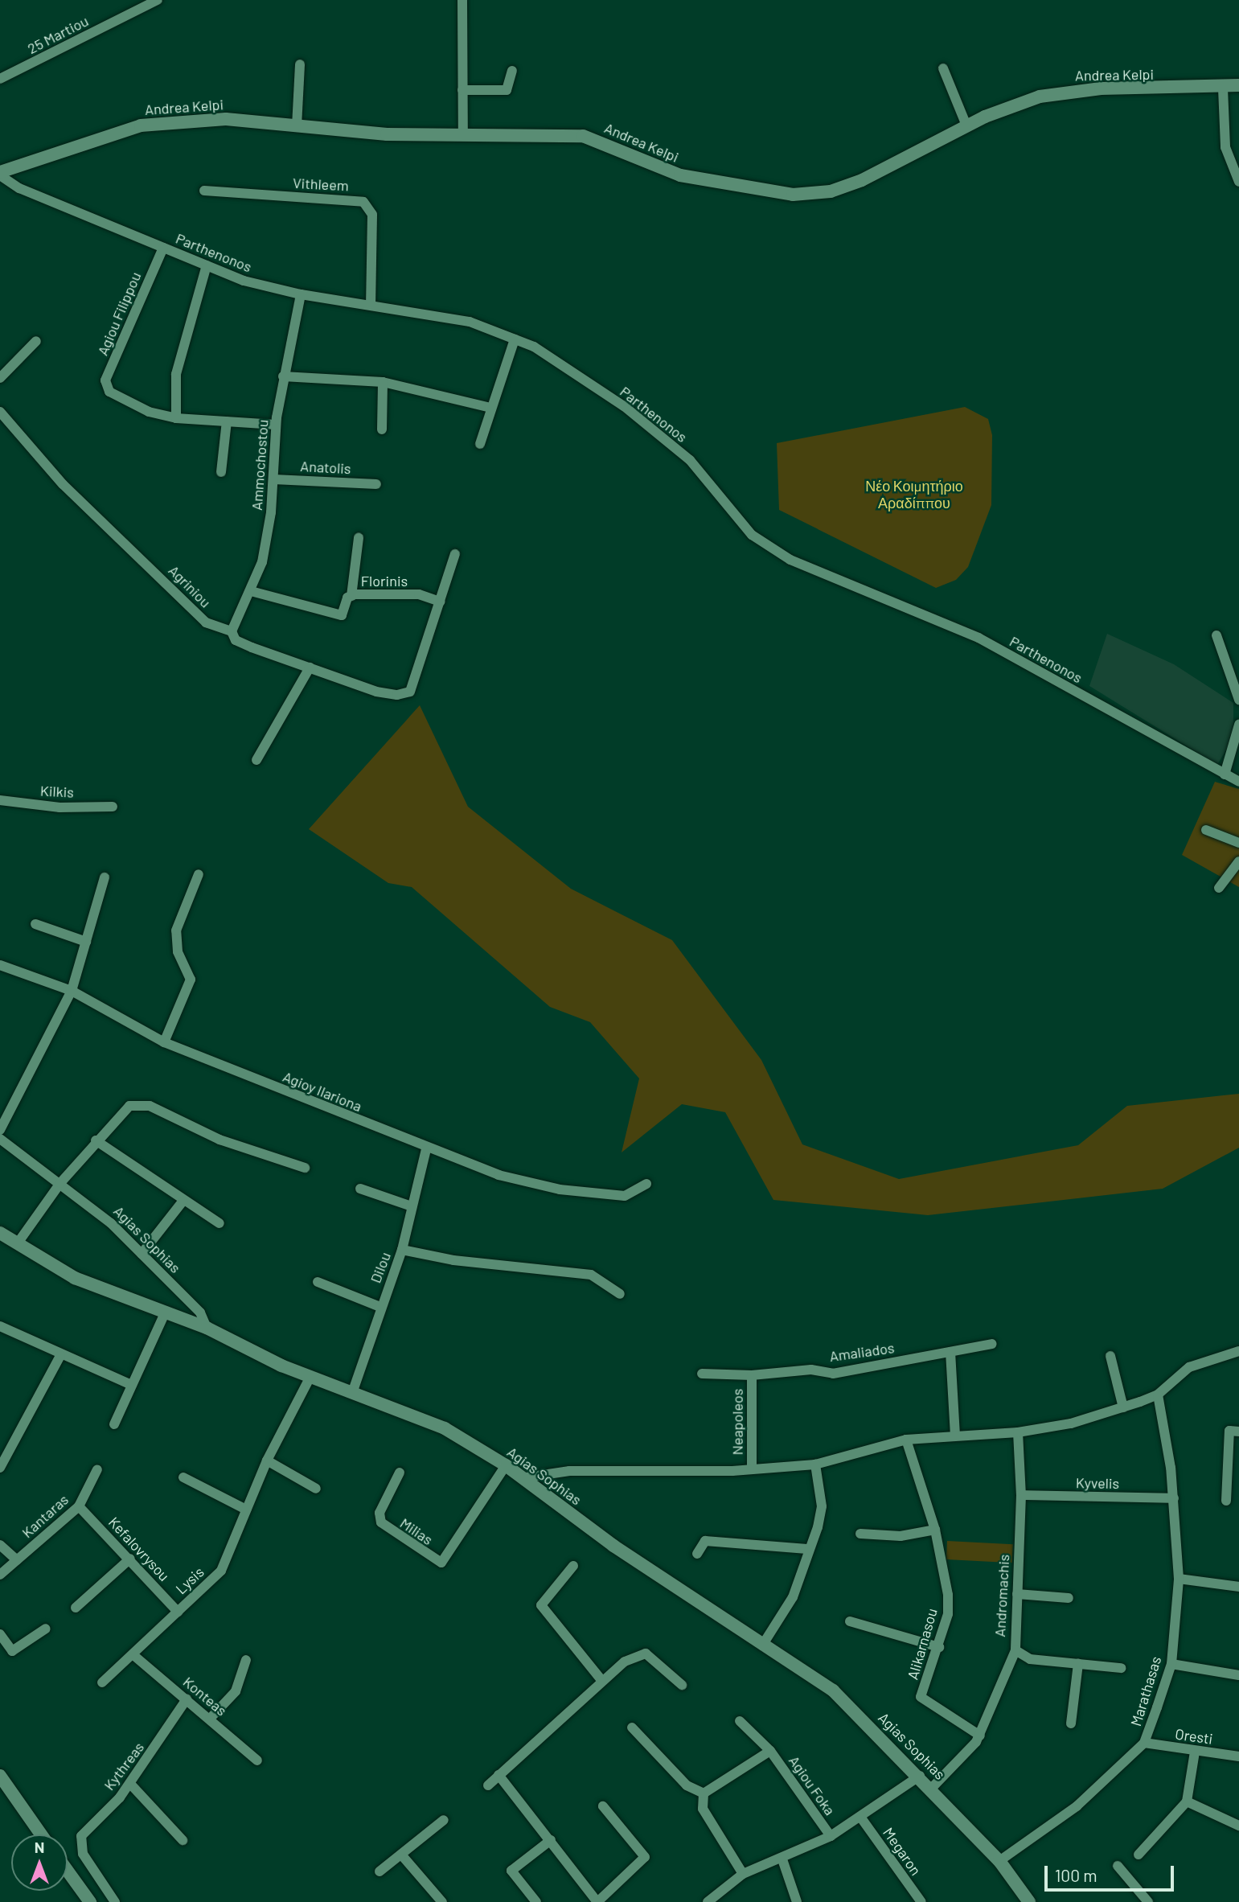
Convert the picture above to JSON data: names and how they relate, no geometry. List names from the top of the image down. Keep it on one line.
{"streets":{"street":["25 Martiou","Andrea Kelpi","Vithleem","Parthenonos","Agiou Filippou","Ammochostou","Anatolis","Florinis","Agriniou","Kilkis","Agioy Ilariona","Agias Sophias","Dilou","Amaliados","Neapoleos","Kyvelis","Kantaras","Milias","Kefalovrysou","Lysis","Andromachis","Alikarnasou","Marathasas","Konteas","Oresti","Kythreas","Agiou Foka","Megaron"]},"crossings":[["Andrea Kelpi","Parthenonos"],["Vithleem","Parthenonos"],["Parthenonos","Agiou Filippou"],["Parthenonos","Ammochostou"],["Ammochostou","Anatolis"],["Ammochostou","Florinis"],["Ammochostou","Agriniou"],["Florinis","Agriniou"],["Agioy Ilariona","Dilou"],["Agias Sophias","Dilou"],["Agias Sophias","Milias"],["Agias Sophias","Lysis"],["Agias Sophias","Marathasas"],["Amaliados","Neapoleos"],["Kyvelis","Andromachis"],["Kyvelis","Marathasas"],["Kantaras","Kefalovrysou"],["Kefalovrysou","Lysis"],["Lysis","Konteas"],["Marathasas","Oresti"],["Konteas","Kythreas"]],"parks":["Νέο Κοιμητήριο Αραδίππου"],"scale_bar":"100 m","north":"top"}
